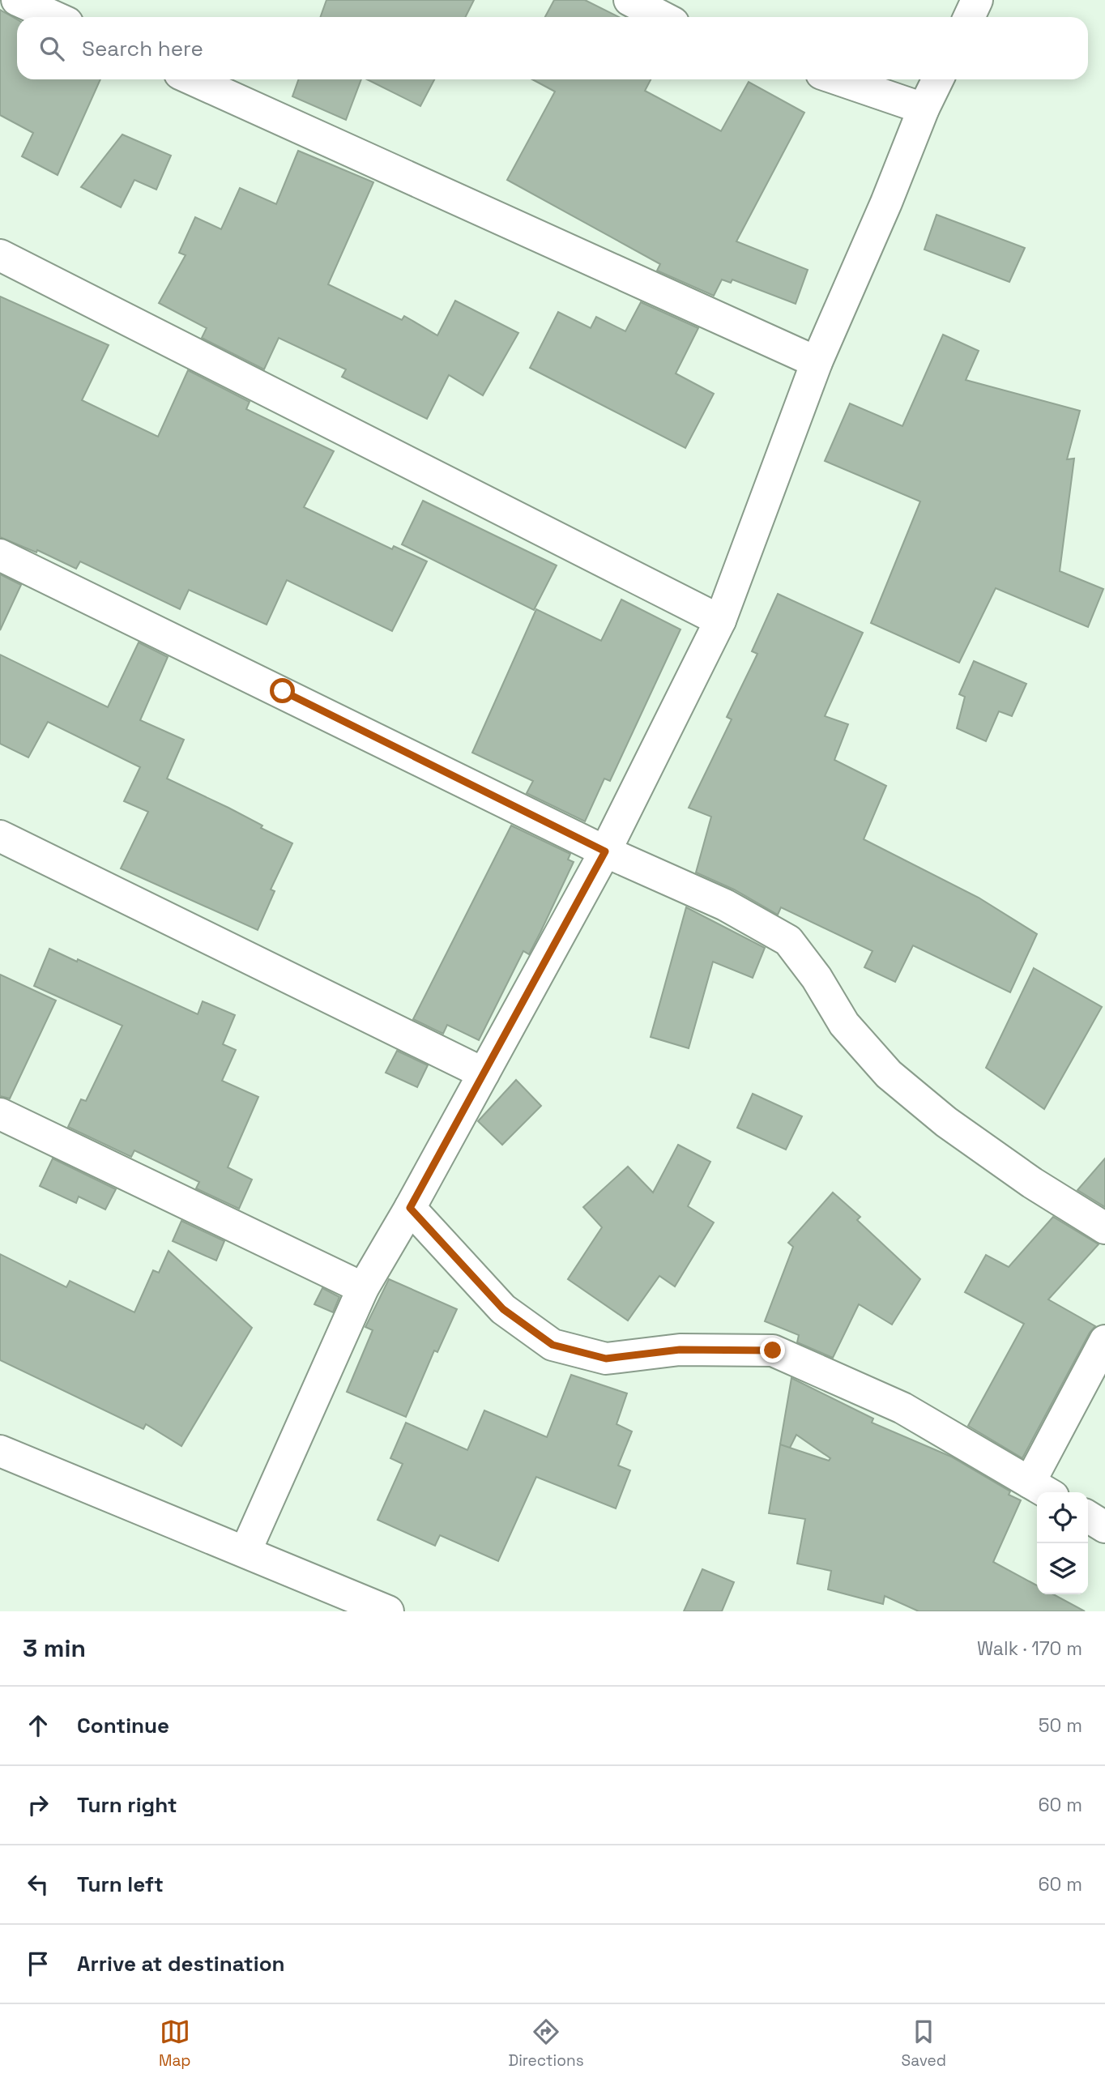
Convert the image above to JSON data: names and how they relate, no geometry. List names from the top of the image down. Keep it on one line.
{"page":{"search":"Search here","heading":["3 min","Walk · 170 m"],"list":[["Continue","50 m"],["Turn right","60 m"],["Turn left","60 m"],"Arrive at destination"],"nav":["Map","Directions","Saved"]}}
